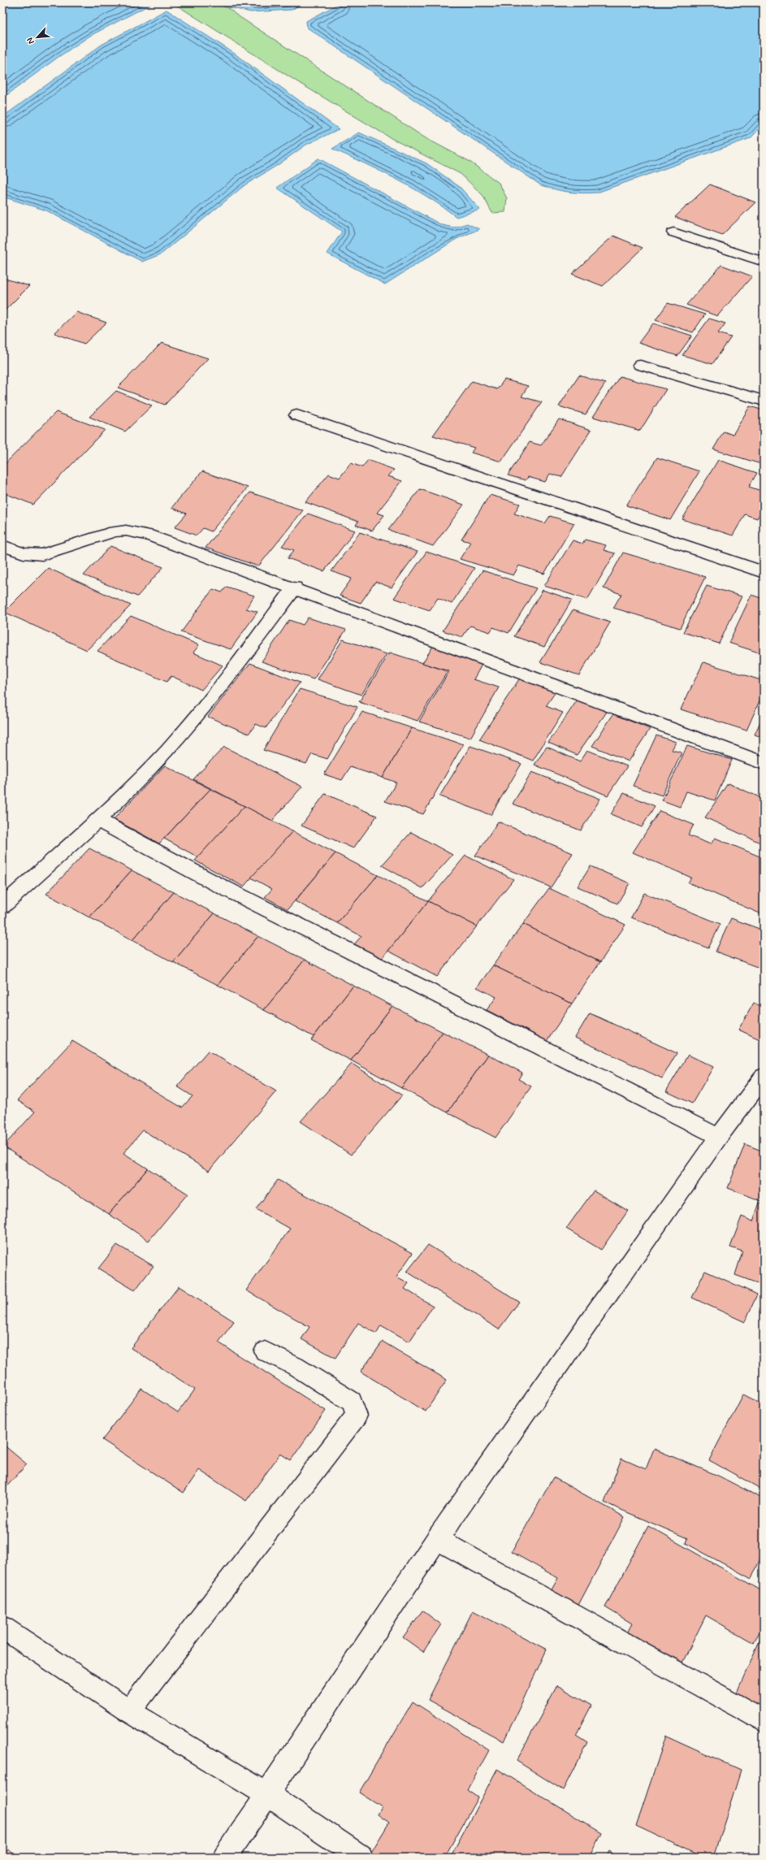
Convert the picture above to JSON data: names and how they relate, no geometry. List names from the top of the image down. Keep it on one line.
{"north":"bottom left"}
